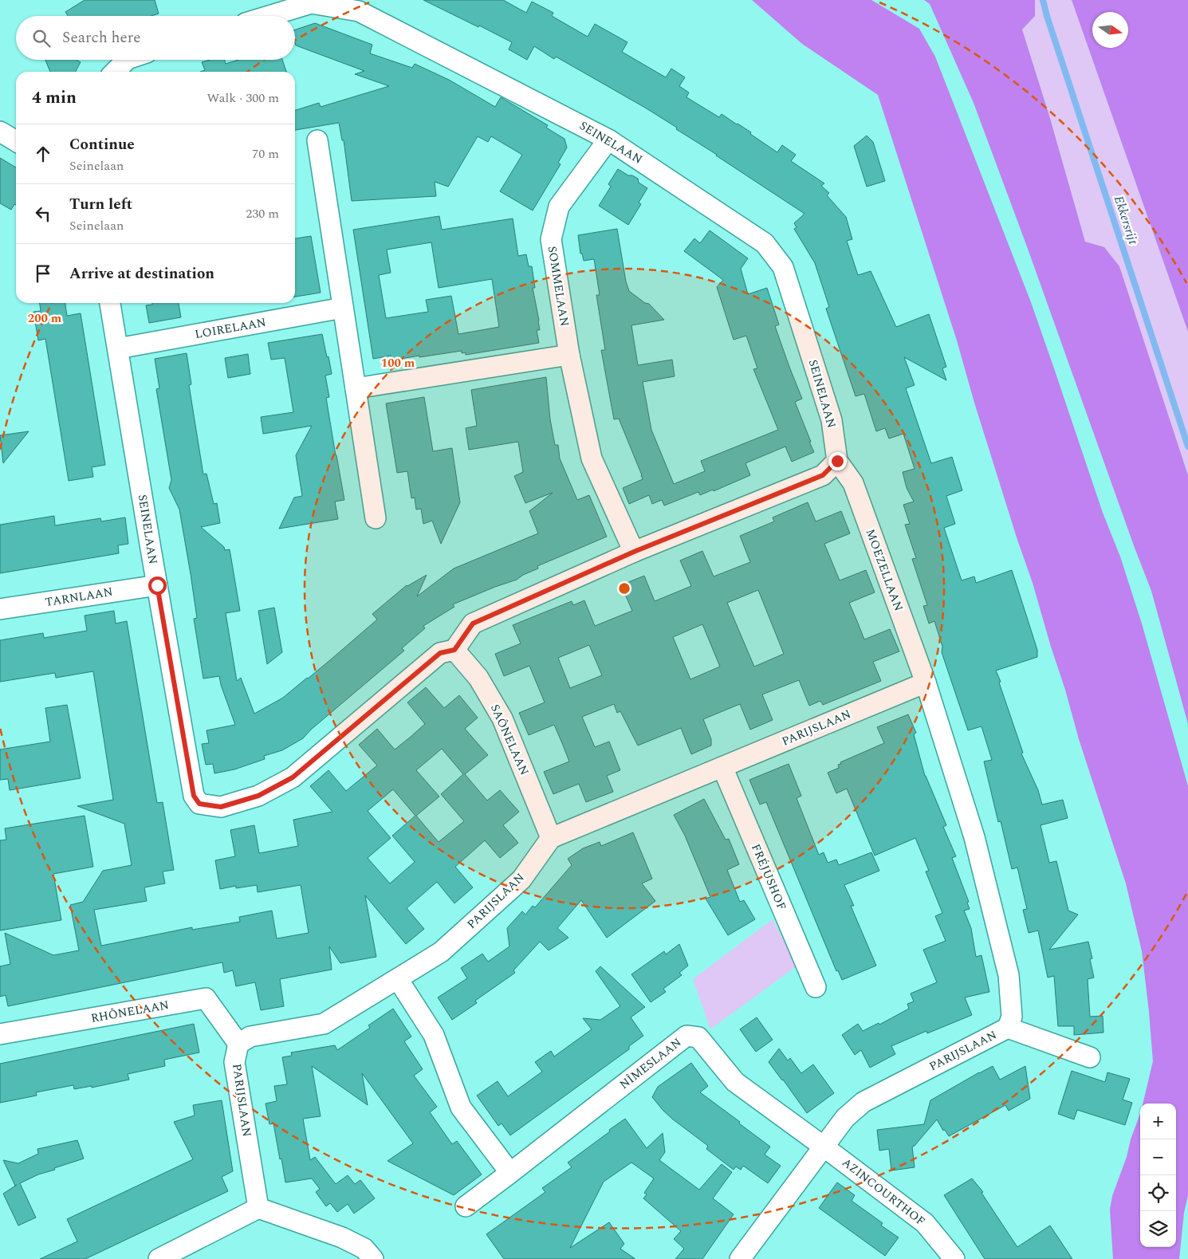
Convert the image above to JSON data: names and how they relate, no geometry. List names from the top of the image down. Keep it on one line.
{"streets":{"street":["SEINELAAN","SOMMELAAN","LOIRELAAN","MOEZELLAAN","TARNLAAN","PARIJSLAAN","SAÔNELAAN","FRÉJUSHOF","RHÔNELAAN","NÎMESLAAN","AZINCOURTHOF"]},"crossings":[["SEINELAAN","SOMMELAAN"],["SEINELAAN","LOIRELAAN"],["SEINELAAN","MOEZELLAAN"],["SEINELAAN","TARNLAAN"],["SEINELAAN","SAÔNELAAN"],["MOEZELLAAN","PARIJSLAAN"],["PARIJSLAAN","SAÔNELAAN"],["PARIJSLAAN","FRÉJUSHOF"],["PARIJSLAAN","RHÔNELAAN"],["PARIJSLAAN","NÎMESLAAN"],["PARIJSLAAN","AZINCOURTHOF"],["NÎMESLAAN","AZINCOURTHOF"]],"water":["Ekkersrijt"],"north":"right","page":{"search":"Search here","heading":["4 min","Walk · 300 m"],"list":[["Continue","Seinelaan","70 m"],["Turn left","Seinelaan","230 m"],"Arrive at destination"],"map_buttons":["+","−"]},"rings":["200 m","100 m"]}
